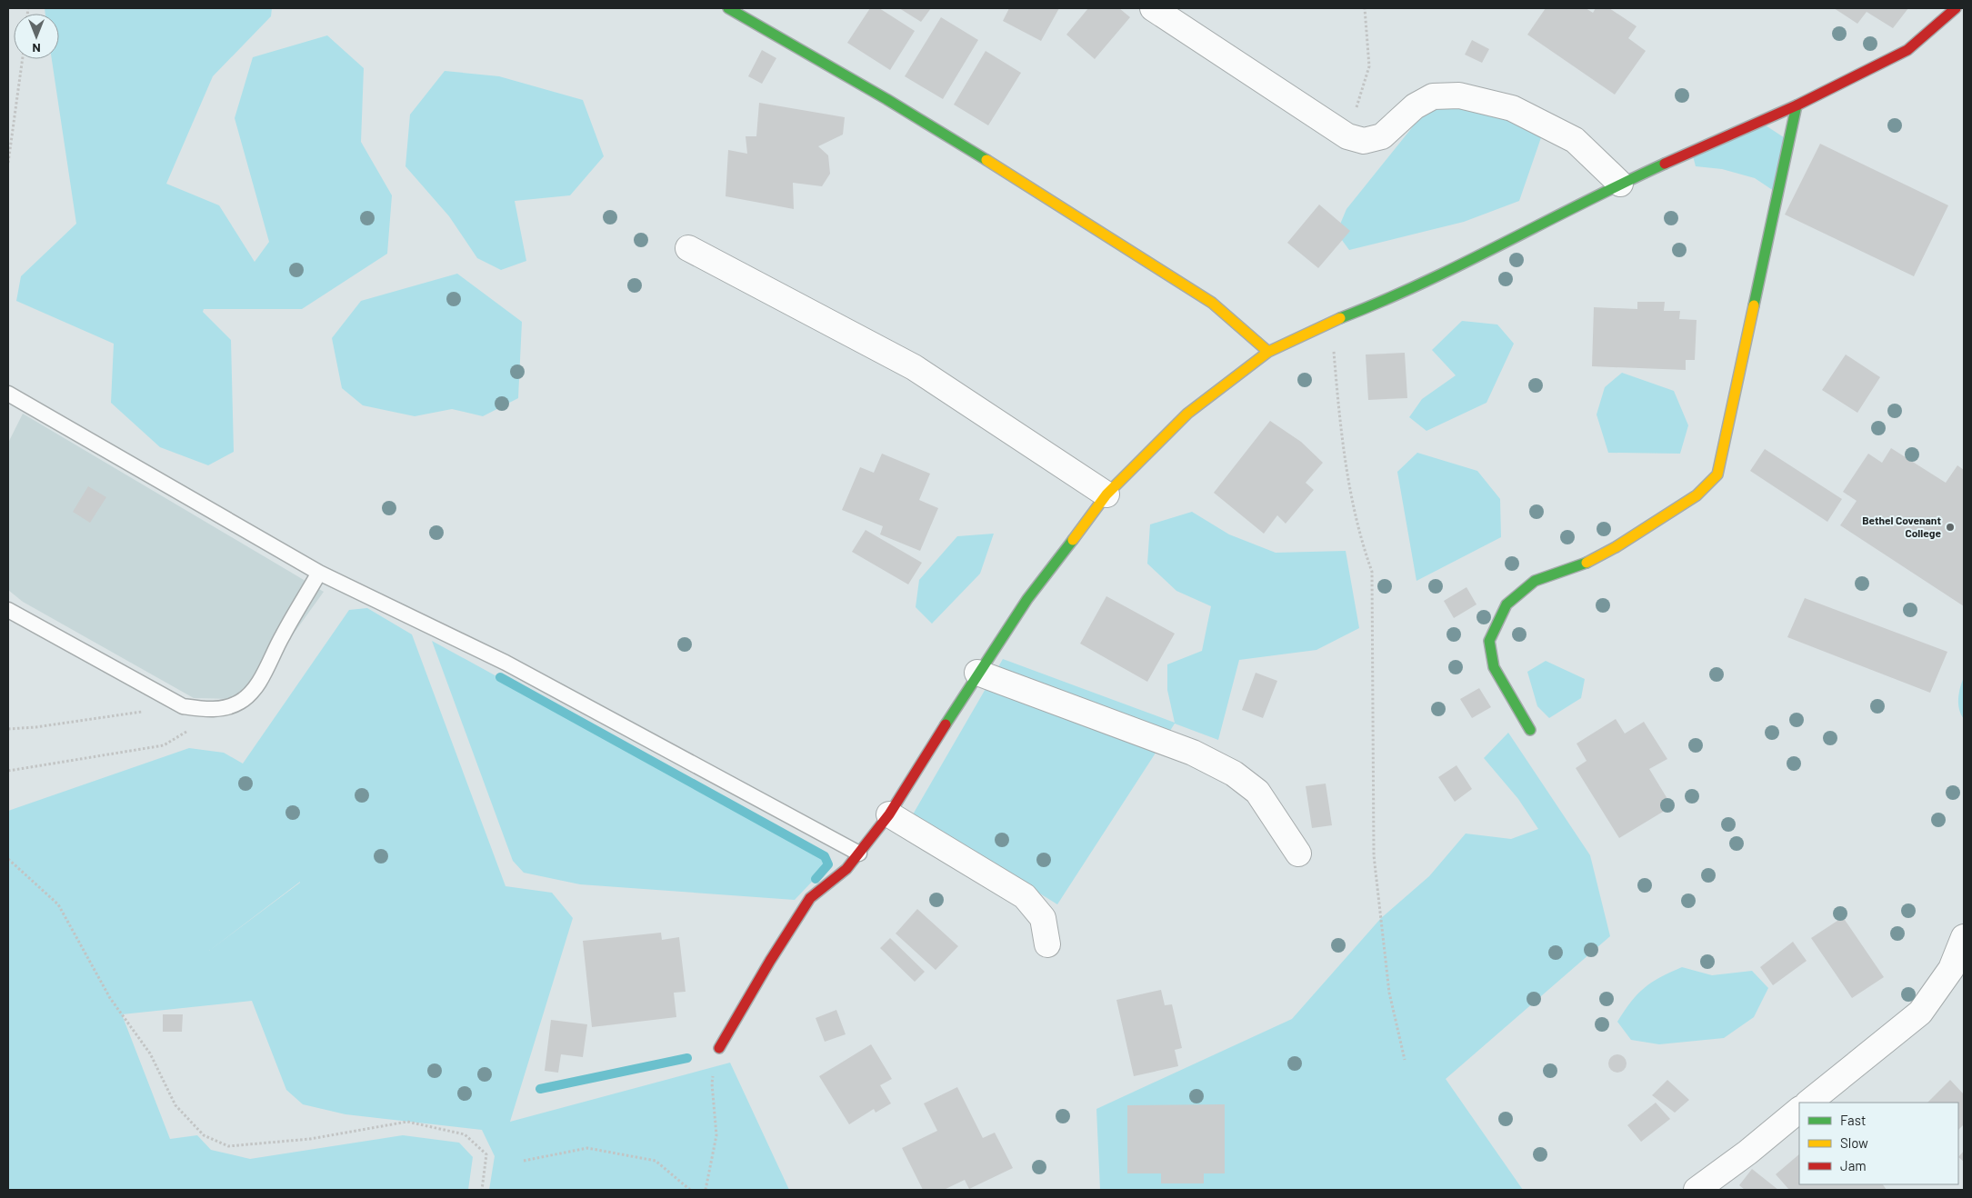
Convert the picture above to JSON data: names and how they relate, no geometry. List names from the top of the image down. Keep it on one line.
{"places":["Bethel Covenant College"],"legend":["Fast","Slow","Jam"],"north":"bottom"}
